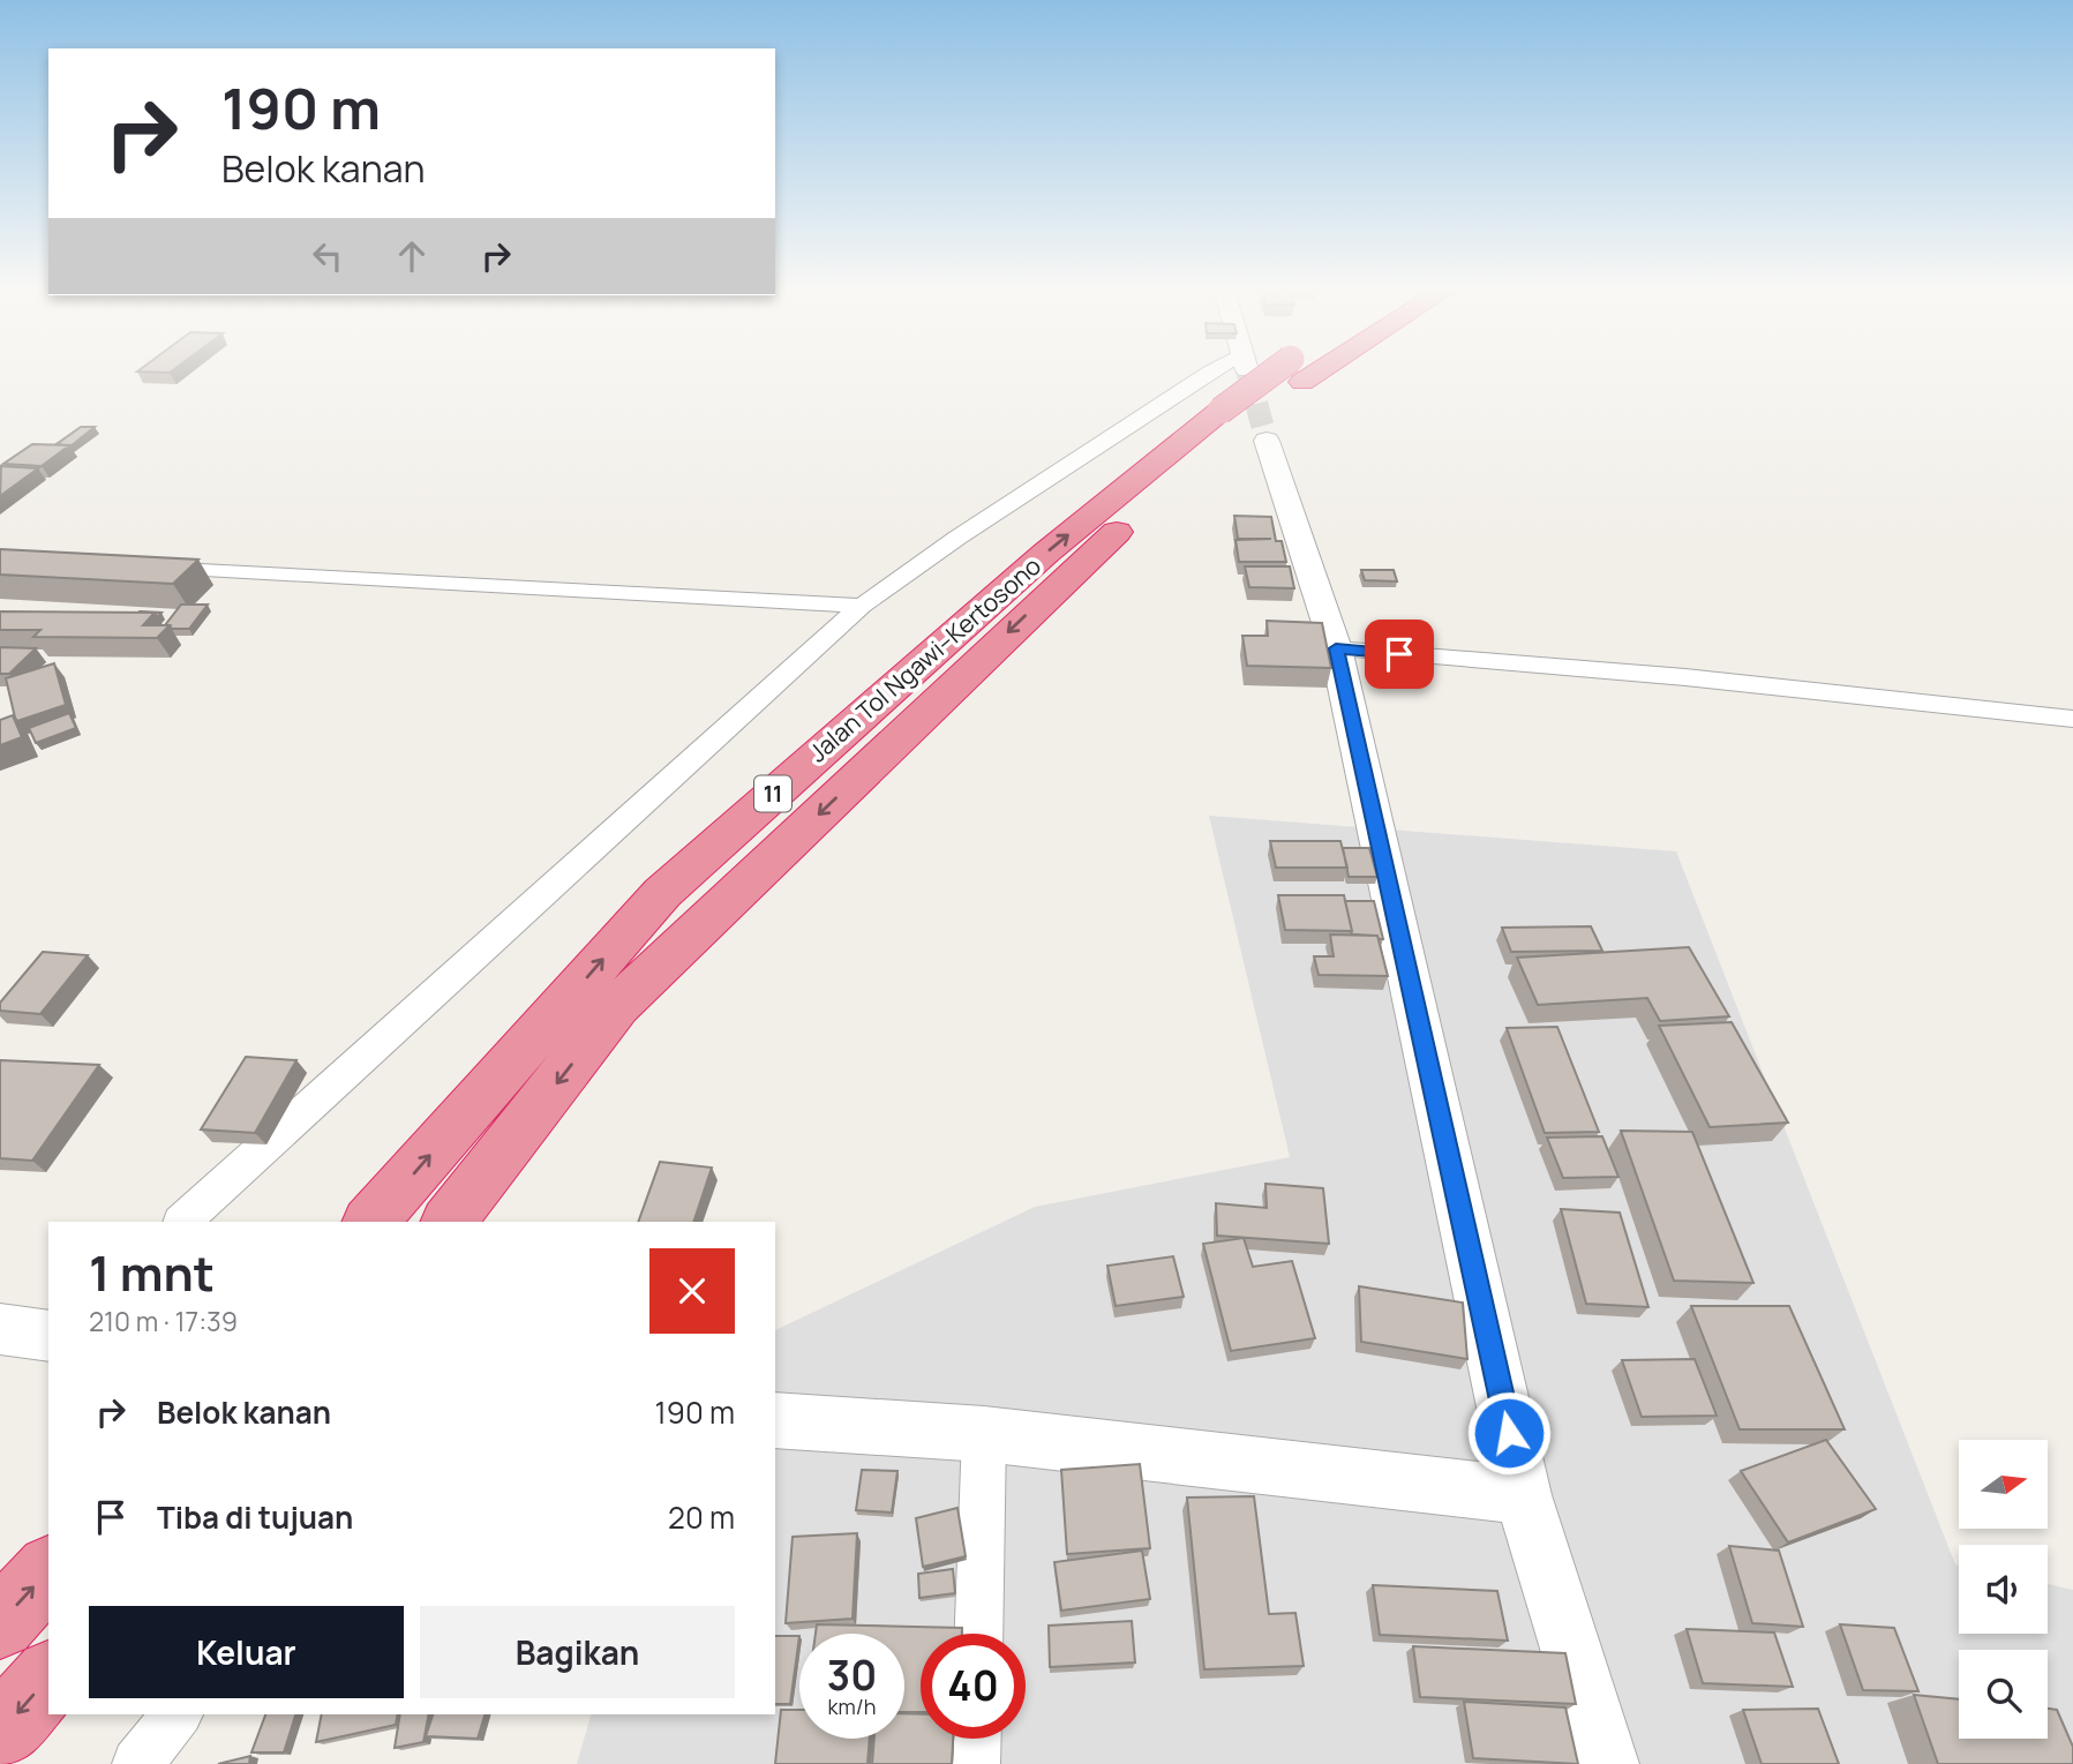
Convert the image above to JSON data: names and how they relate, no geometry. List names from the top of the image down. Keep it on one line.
{"streets":{"highway":["Jalan Tol Ngawi–Kertosono","11"]},"north":"right","page":{"turn":["190 m","Belok kanan"],"heading":["1 mnt","210 m · 17:39"],"list":[{"name":"Belok kanan","value":"190 m"},{"name":"Tiba di tujuan","value":"20 m"}],"buttons":["Keluar","Bagikan"],"speed":"30 km/h","limit":"40"}}
